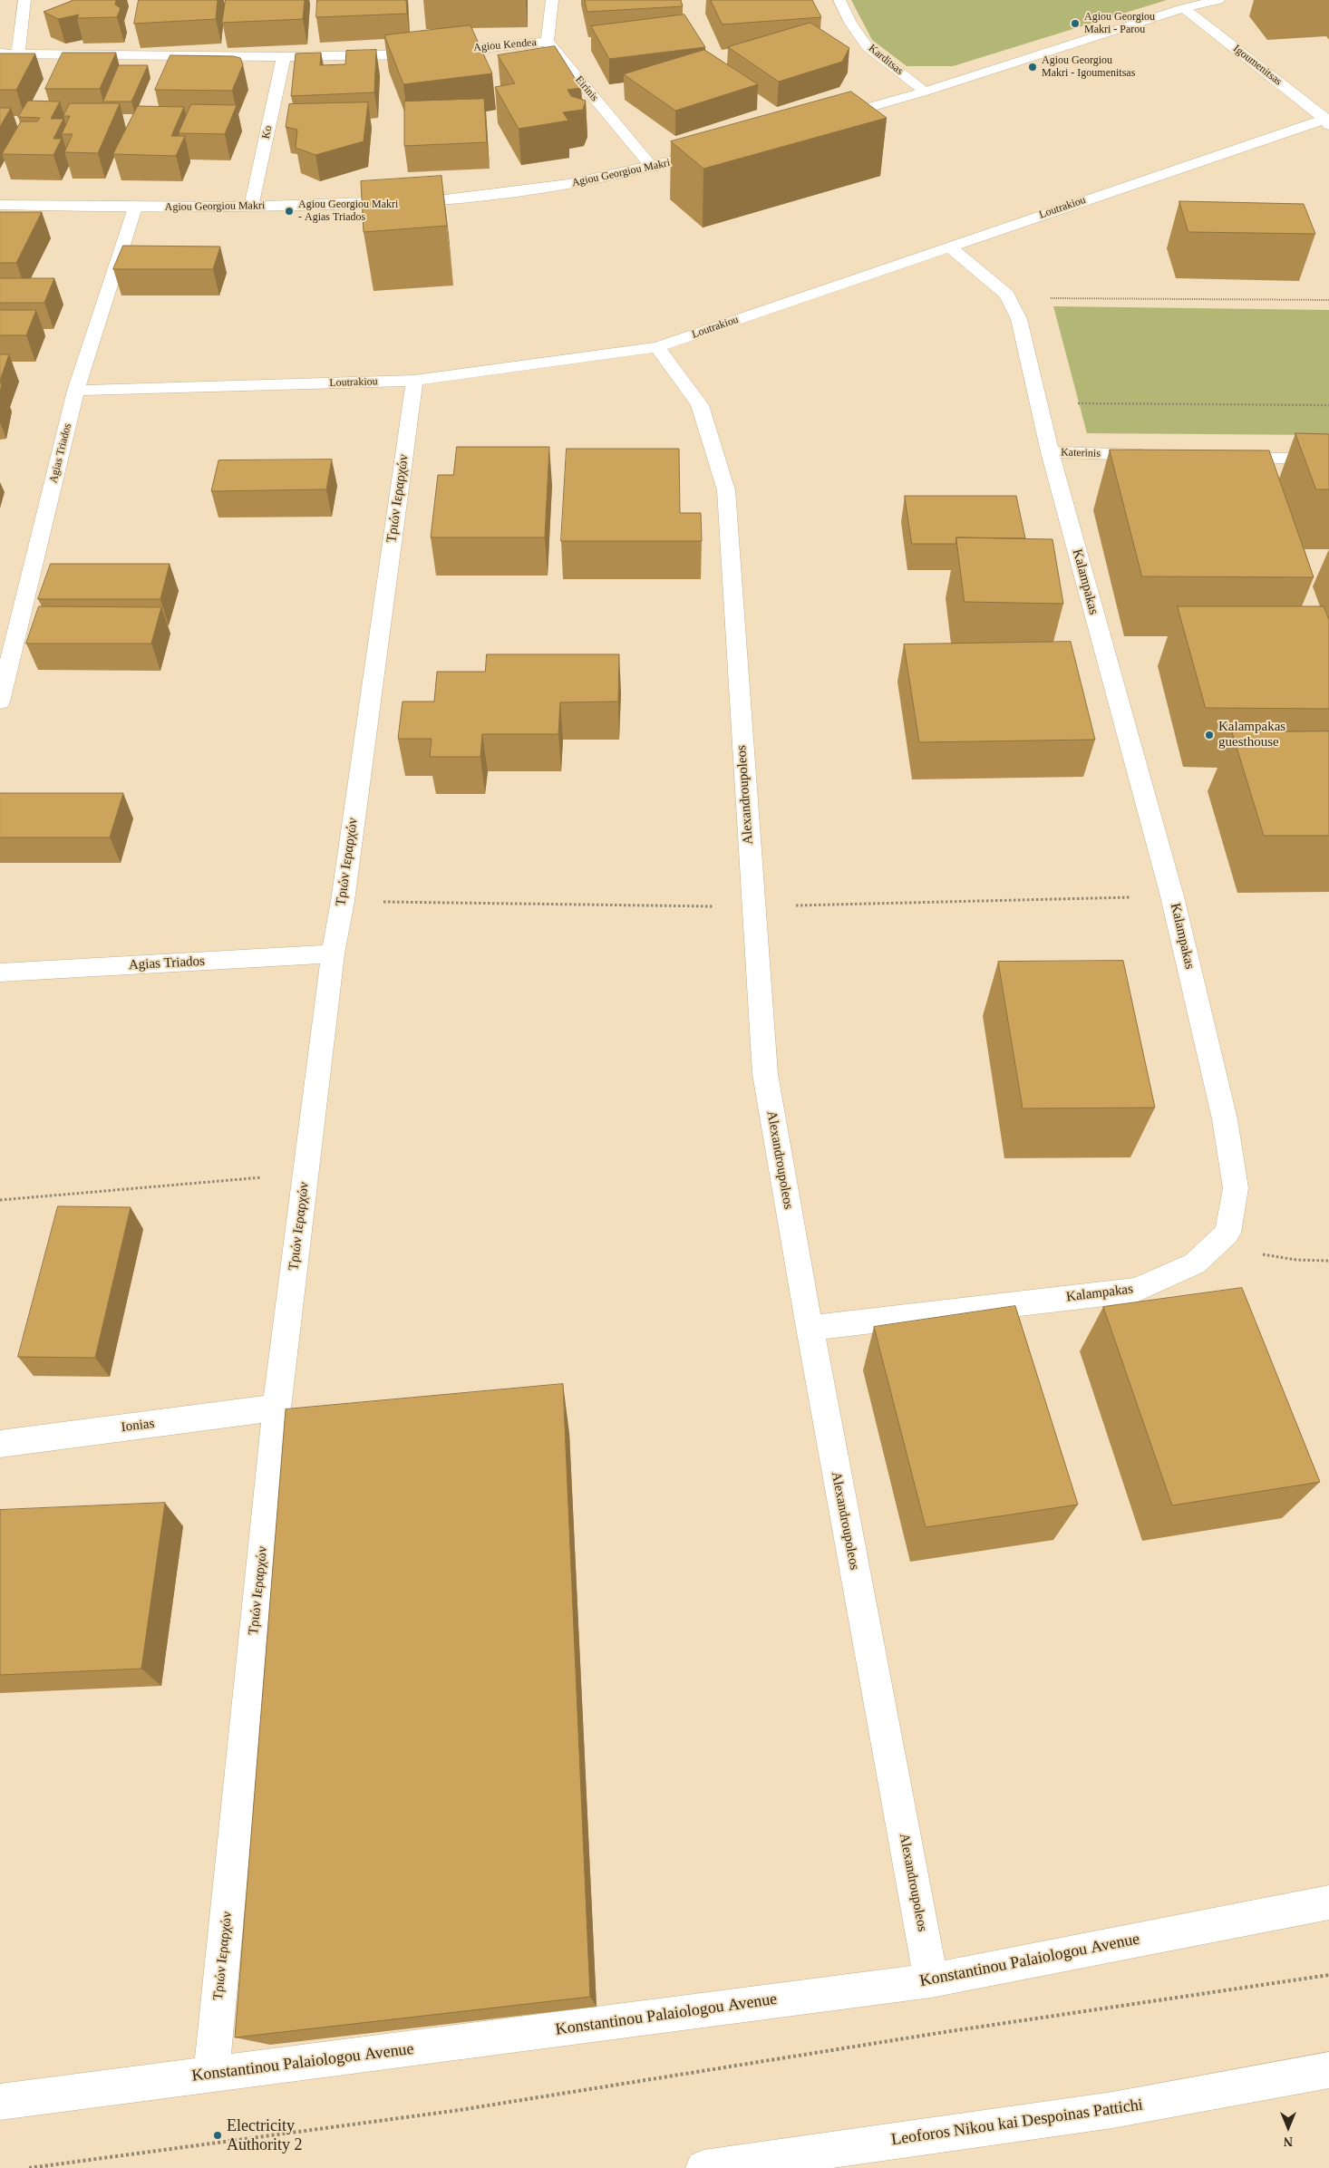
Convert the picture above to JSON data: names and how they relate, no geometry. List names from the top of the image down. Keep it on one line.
{"streets":{"street":["Agiou Kendea","Karditsas","Igoumenitsas","Eirinis","Ko","Agiou Georgiou Makri","Loutrakiou","Agias Triados","Katerinis","Τριών Ιεραρχών","Kalampakas","Alexandroupoleos","Ionias","Konstantinou Palaiologou Avenue","Leoforos Nikou kai Despoinas Pattichi"]},"crossings":[["Agiou Kendea","Eirinis"],["Agiou Kendea","Ko"],["Igoumenitsas","Loutrakiou"],["Eirinis","Agiou Georgiou Makri"],["Ko","Agiou Georgiou Makri"],["Agiou Georgiou Makri","Agias Triados"],["Loutrakiou","Agias Triados"],["Loutrakiou","Τριών Ιεραρχών"],["Loutrakiou","Kalampakas"],["Loutrakiou","Alexandroupoleos"],["Agias Triados","Τριών Ιεραρχών"],["Katerinis","Kalampakas"],["Τριών Ιεραρχών","Ionias"],["Τριών Ιεραρχών","Konstantinou Palaiologou Avenue"],["Kalampakas","Alexandroupoleos"],["Alexandroupoleos","Konstantinou Palaiologou Avenue"]],"places":["Agiou Georgiou Makri - Parou","Agiou Georgiou Makri - Igoumenitsas","Agiou Georgiou Makri - Agias Triados","Kalampakas guesthouse","Electricity Authority 2"],"north":"bottom"}
